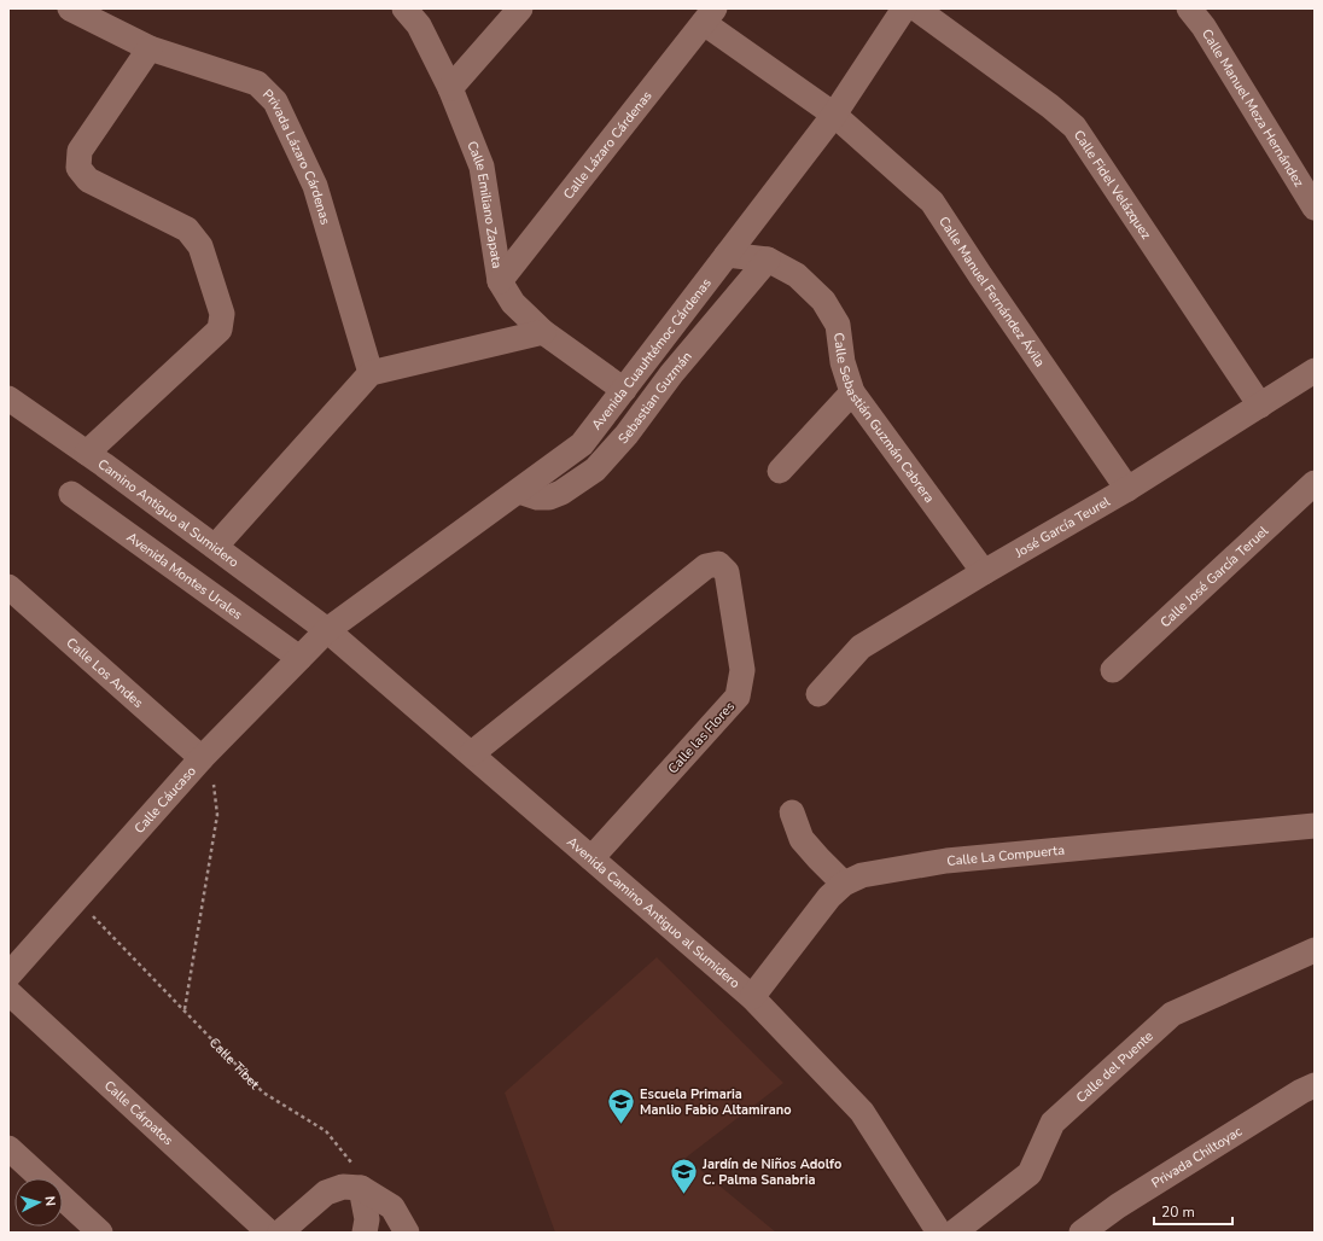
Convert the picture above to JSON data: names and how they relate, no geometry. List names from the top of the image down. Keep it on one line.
{"streets":{"street":["Calle Manuel Meza Hernández","Calle Lázaro Cárdenas","Privada Lázaro Cárdenas","Calle Fidel Velázquez","Calle Emiliano Zapata","Calle Manuel Fernández Ávila","Avenida Cuauhtémoc Cárdenas","Sebastian Guzmán","Calle Sebastián Guzmán Cabrera","Camino Antiguo al Sumidero","José García Teurel","Avenida Montes Urales","Calle José García Teruel","Calle Los Andes","Calle las Flores","Calle Cáucaso","Calle La Compuerta","Avenida Camino Antiguo al Sumidero","Calle del Puente","Calle Cárpatos","Privada Chiltoyac"],"path":["Calle Tíbet"]},"crossings":[["Calle Lázaro Cárdenas","Calle Emiliano Zapata"],["Calle Lázaro Cárdenas","Calle Manuel Fernández Ávila"],["Calle Fidel Velázquez","José García Teurel"],["Calle Emiliano Zapata","Avenida Cuauhtémoc Cárdenas"],["Calle Manuel Fernández Ávila","Avenida Cuauhtémoc Cárdenas"],["Calle Manuel Fernández Ávila","José García Teurel"],["Avenida Cuauhtémoc Cárdenas","Sebastian Guzmán"],["Avenida Cuauhtémoc Cárdenas","Calle Sebastián Guzmán Cabrera"],["Avenida Cuauhtémoc Cárdenas","Camino Antiguo al Sumidero"],["Avenida Cuauhtémoc Cárdenas","Calle Cáucaso"],["Avenida Cuauhtémoc Cárdenas","Avenida Camino Antiguo al Sumidero"],["Sebastian Guzmán","Calle Sebastián Guzmán Cabrera"],["Calle Sebastián Guzmán Cabrera","José García Teurel"],["Camino Antiguo al Sumidero","Calle Cáucaso"],["Camino Antiguo al Sumidero","Avenida Camino Antiguo al Sumidero"],["Avenida Montes Urales","Calle Cáucaso"],["Calle Los Andes","Calle Cáucaso"],["Calle las Flores","Avenida Camino Antiguo al Sumidero"],["Calle Cáucaso","Avenida Camino Antiguo al Sumidero"],["Calle Cáucaso","Calle Tíbet"],["Calle La Compuerta","Avenida Camino Antiguo al Sumidero"]],"places":{"school or university":["Escuela Primaria Manlio Fabio Altamirano","Jardín de Niños Adolfo C. Palma Sanabria"]},"scale_bar":"20 m","north":"right"}
